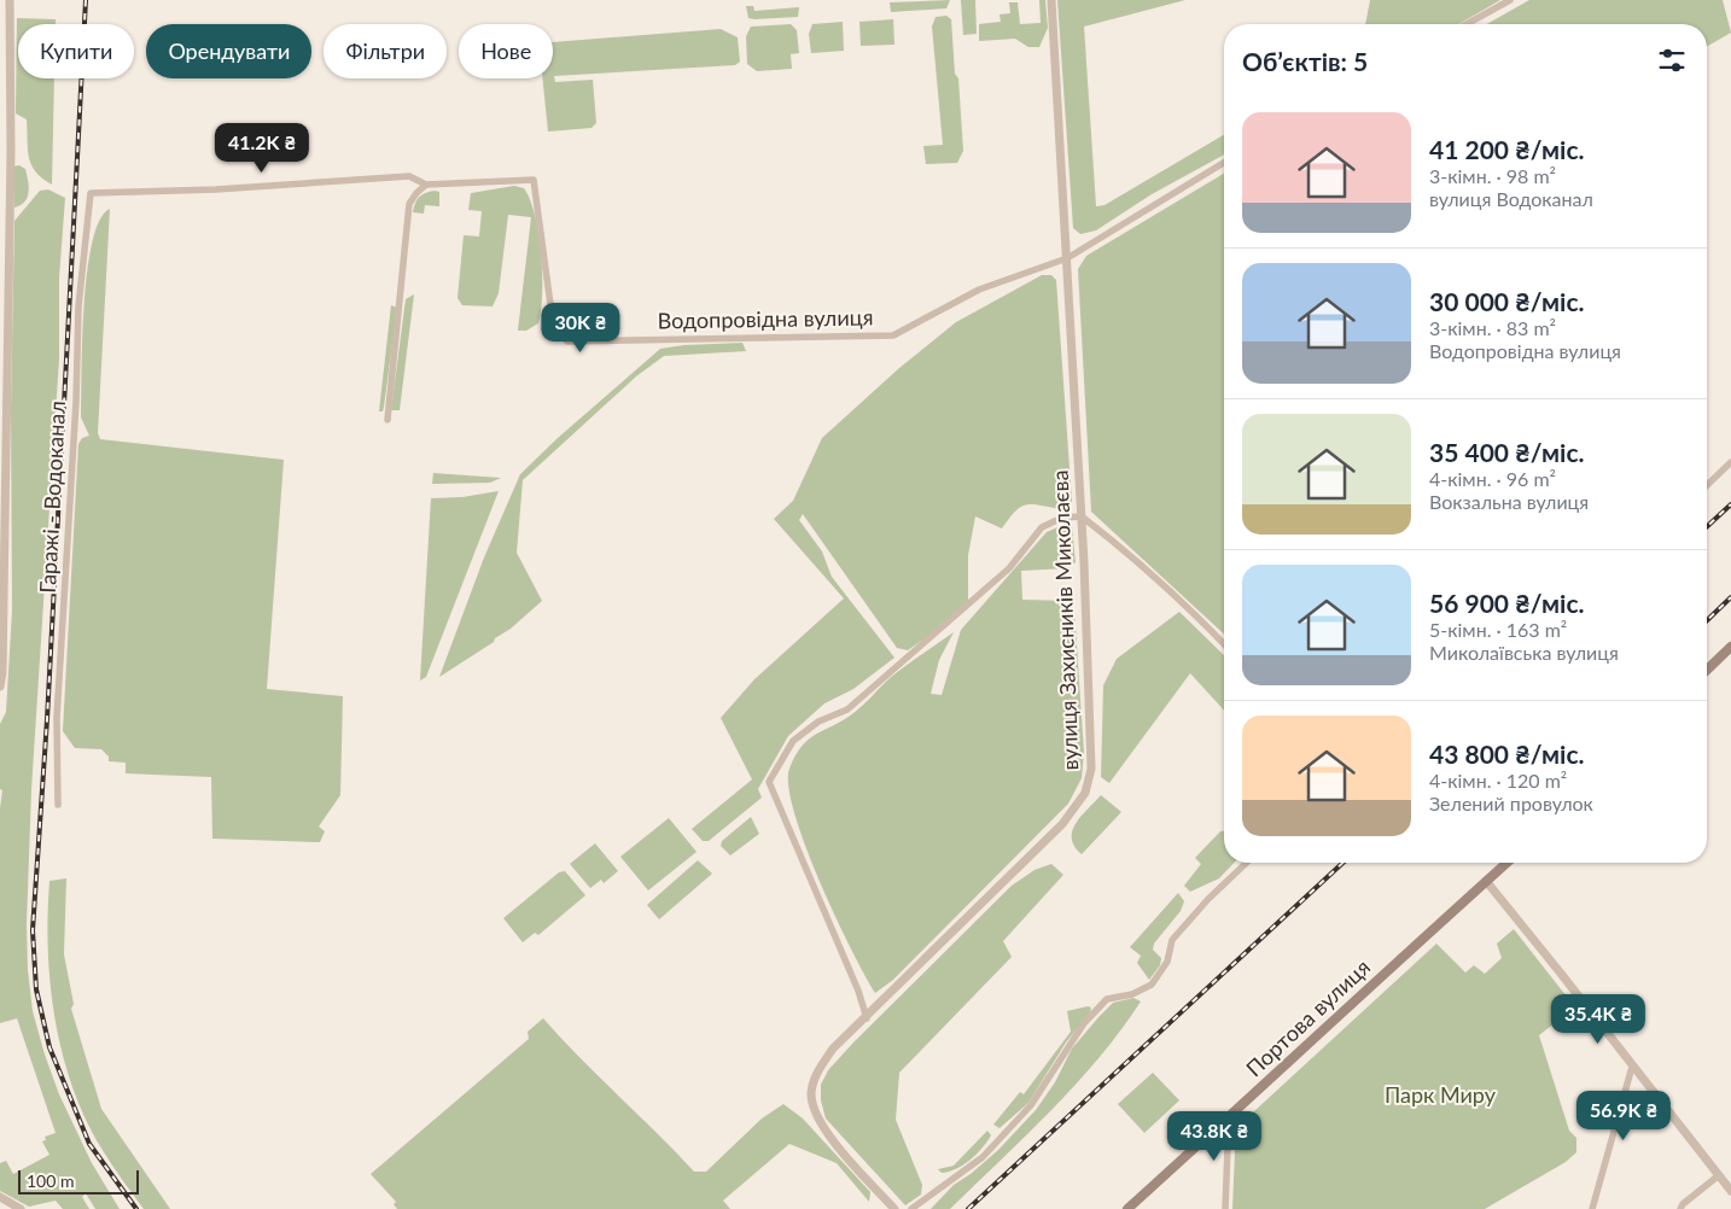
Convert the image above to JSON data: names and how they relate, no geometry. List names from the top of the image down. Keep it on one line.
{"streets":{"main road":["Портова вулиця"],"street":["Водопровідна вулиця","Гаражі - Водоканал","вулиця Захисників Миколаєва"]},"crossings":[["Водопровідна вулиця","Гаражі - Водоканал"],["Водопровідна вулиця","вулиця Захисників Миколаєва"]],"parks":["Парк Миру"],"scale_bar":"100 m","page":{"chip":["Купити","Орендувати","Фільтри","Нове"],"heading":"Об’єктів: 5","list":[{"name":"41 200 ₴/міс.","note":"3-кімн. · 98 m² · вулиця Водоканал"},{"name":"30 000 ₴/міс.","note":"3-кімн. · 83 m² · Водопровідна вулиця"},{"name":"35 400 ₴/міс.","note":"4-кімн. · 96 m² · Вокзальна вулиця"},{"name":"56 900 ₴/міс.","note":"5-кімн. · 163 m² · Миколаївська вулиця"},{"name":"43 800 ₴/міс.","note":"4-кімн. · 120 m² · Зелений провулок"}],"price":["41.2K ₴","30K ₴","35.4K ₴","56.9K ₴","43.8K ₴"],"scale":"100 m"}}
